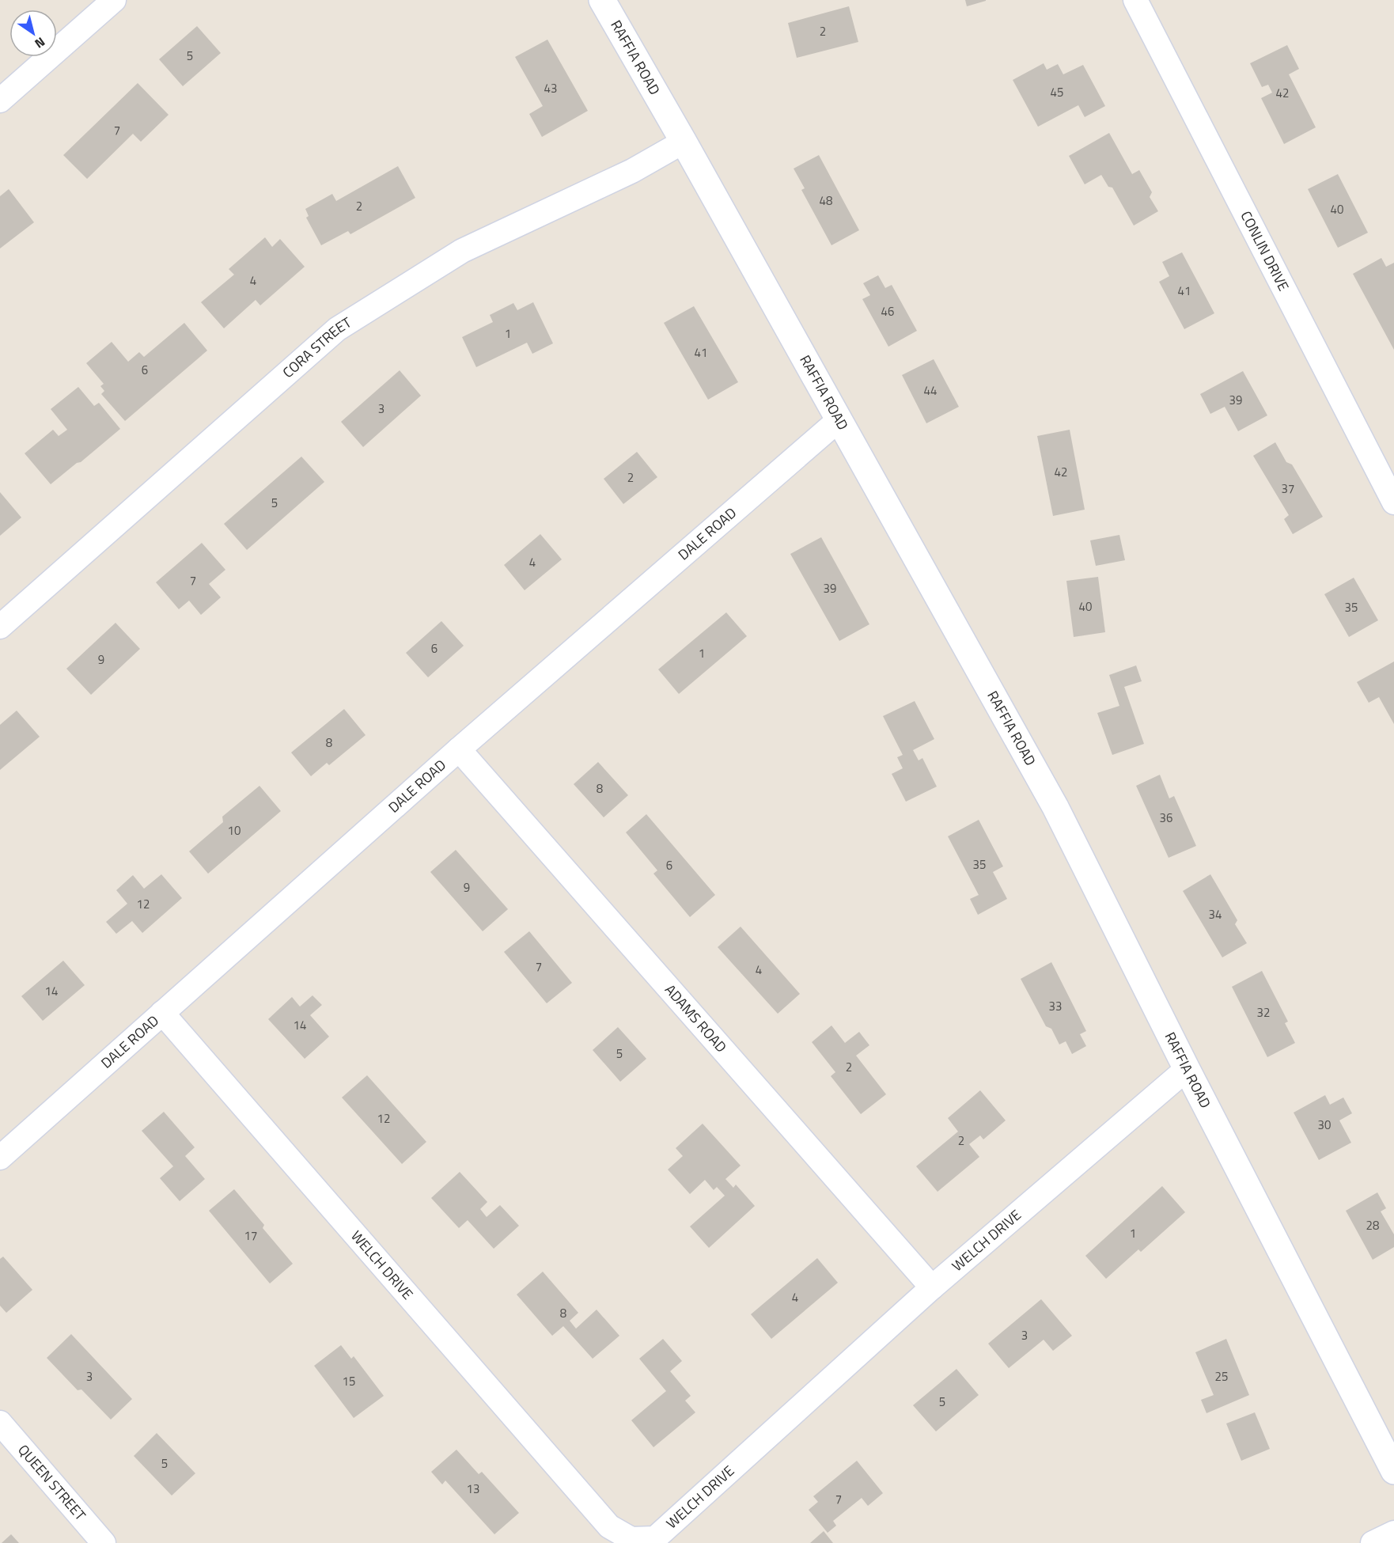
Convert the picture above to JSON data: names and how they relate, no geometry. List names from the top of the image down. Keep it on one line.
{"streets":{"main road":["RAFFIA ROAD"],"street":["CONLIN DRIVE","CORA STREET","DALE ROAD","ADAMS ROAD","WELCH DRIVE","QUEEN STREET"]},"crossings":[["RAFFIA ROAD","CORA STREET"],["RAFFIA ROAD","DALE ROAD"],["RAFFIA ROAD","WELCH DRIVE"],["DALE ROAD","ADAMS ROAD"],["DALE ROAD","WELCH DRIVE"],["ADAMS ROAD","WELCH DRIVE"]],"house_numbers":["2","5","43","45","42","7","48","2","40","4","41","46","1","41","6","44","39","3","42","2","37","5","4","7","39","40","35","6","1","9","8","8","36","10","35","6","9","12","34","7","4","14","33","32","14","5","2","12","30","2","28","1","17","4","8","3","3","25","15","5","5","13","7"],"north":"bottom right"}
